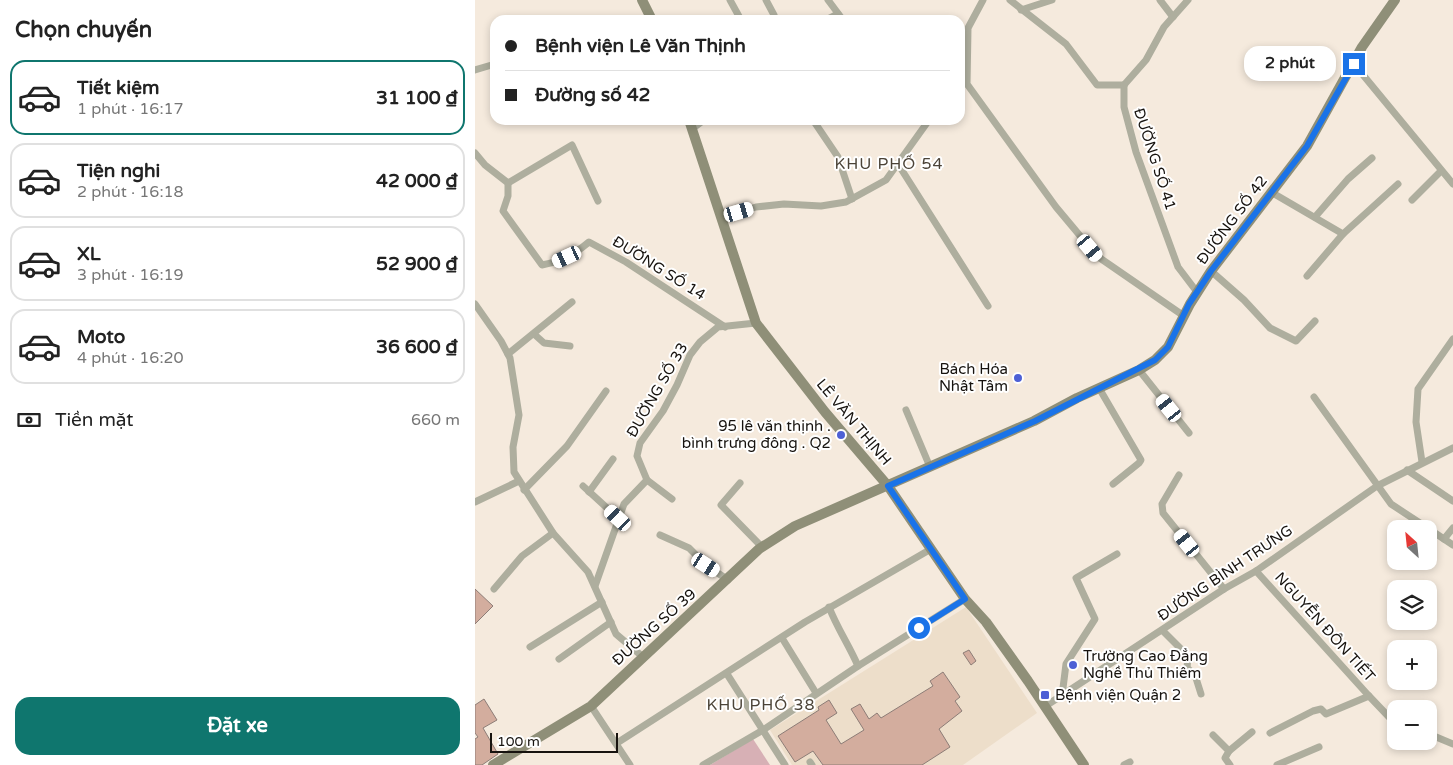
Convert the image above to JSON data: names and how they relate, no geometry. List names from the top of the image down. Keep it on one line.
{"streets":{"street":["ĐƯỜNG SỐ 41","ĐƯỜNG SỐ 42","ĐƯỜNG SỐ 14","ĐƯỜNG SỐ 33","LÊ VĂN THỊNH","ĐƯỜNG BÌNH TRƯNG","ĐƯỜNG SỐ 39","NGUYỄN ĐÔN TIẾT"]},"crossings":[["ĐƯỜNG SỐ 41","ĐƯỜNG SỐ 42"],["ĐƯỜNG SỐ 42","LÊ VĂN THỊNH"],["ĐƯỜNG SỐ 42","ĐƯỜNG SỐ 39"],["ĐƯỜNG SỐ 14","ĐƯỜNG SỐ 33"],["ĐƯỜNG SỐ 33","LÊ VĂN THỊNH"],["LÊ VĂN THỊNH","ĐƯỜNG BÌNH TRƯNG"],["LÊ VĂN THỊNH","ĐƯỜNG SỐ 39"],["ĐƯỜNG BÌNH TRƯNG","NGUYỄN ĐÔN TIẾT"]],"districts":["KHU PHỐ 54","KHU PHỐ 38"],"places":{"other":["Bách Hóa Nhật Tâm","95 lê văn thịnh . bình trưng đông . Q2","Trường Cao Đẳng Nghề Thủ Thiêm"],"transit":["Bệnh viện Quận 2"]},"scale_bar":"100 m","north":"top left","page":{"heading":"Chọn chuyến","banner":["Bệnh viện Lê Văn Thịnh","Đường số 42"],"bubble":"2 phút","list":[{"name":"Tiết kiệm","note":"1 phút · 16:17","value":"31 100 ₫"},{"name":"Tiện nghi","note":"2 phút · 16:18","value":"42 000 ₫"},{"name":"XL","note":"3 phút · 16:19","value":"52 900 ₫"},{"name":"Moto","note":"4 phút · 16:20","value":"36 600 ₫"}],"pay":["Tiền mặt","660 m"],"map_buttons":["+","−"],"buttons":"Đặt xe","scale":"100 m"}}
